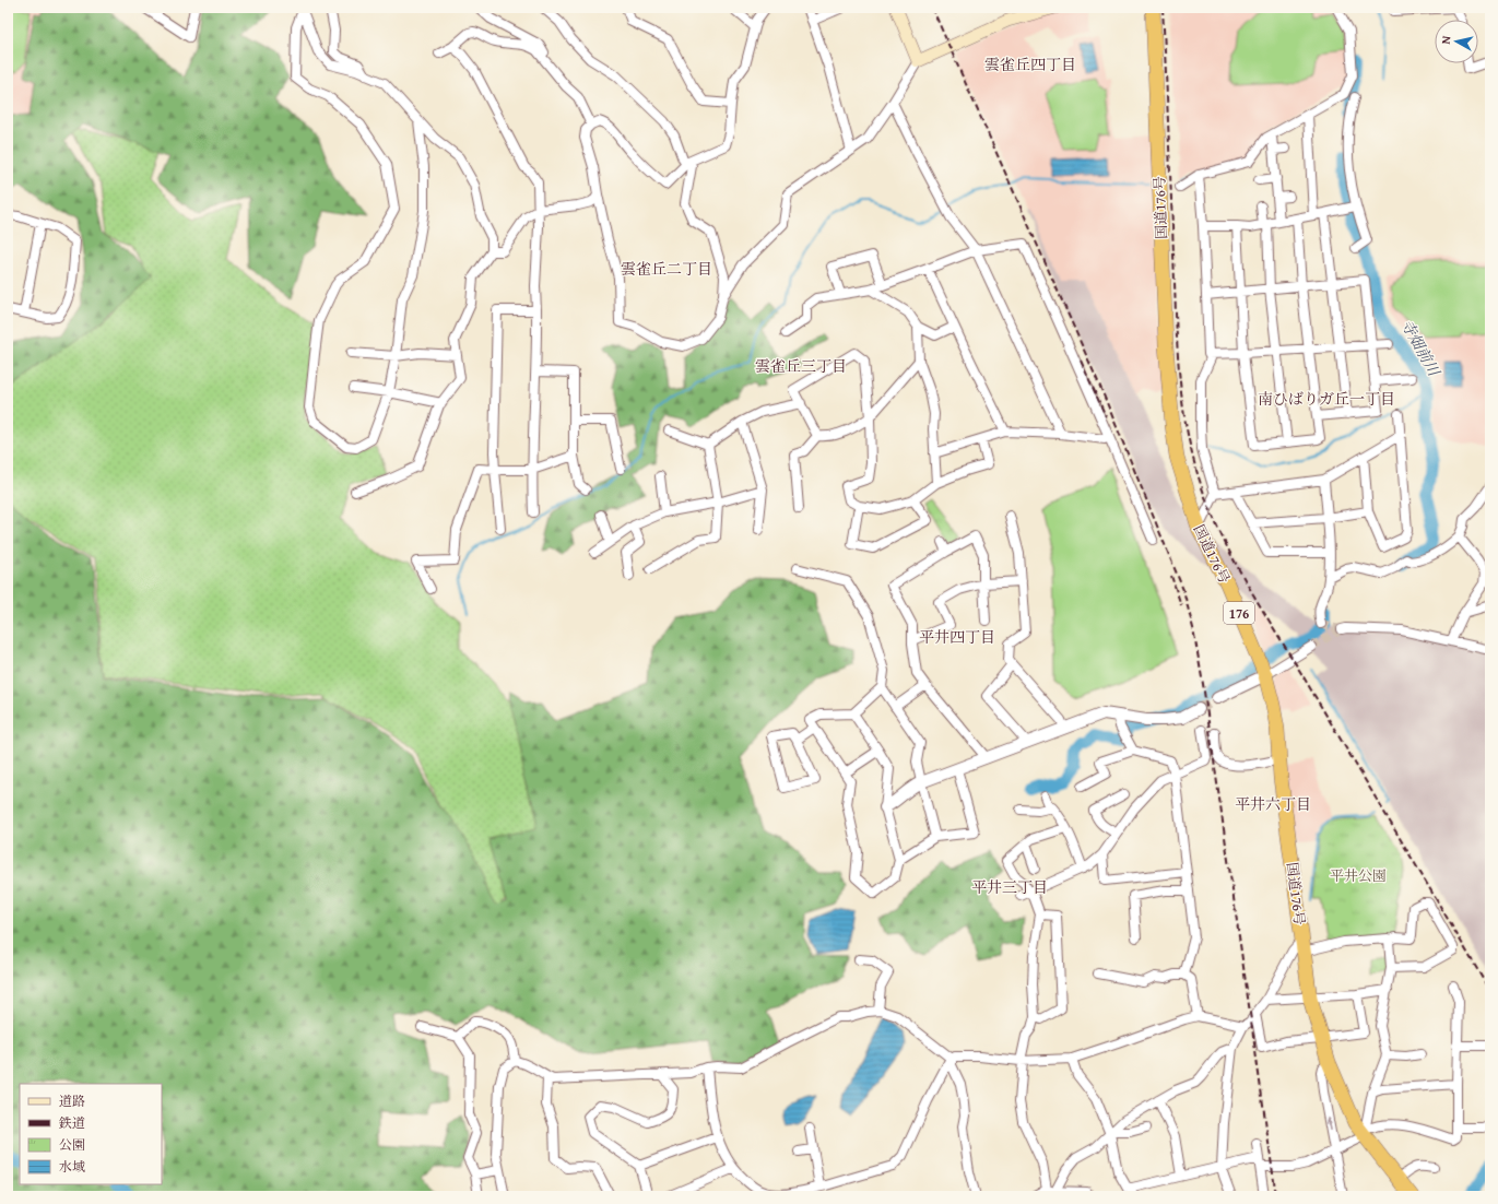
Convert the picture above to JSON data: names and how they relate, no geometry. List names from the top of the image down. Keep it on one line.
{"streets":{"highway":["国道176号","176"]},"districts":["雲雀丘四丁目","雲雀丘二丁目","雲雀丘三丁目","南ひばりガ丘一丁目","平井四丁目","平井六丁目","平井三丁目"],"water":["寺畑前川"],"parks":["平井公園"],"legend":["道路","鉄道","公園","水域"],"north":"left"}
